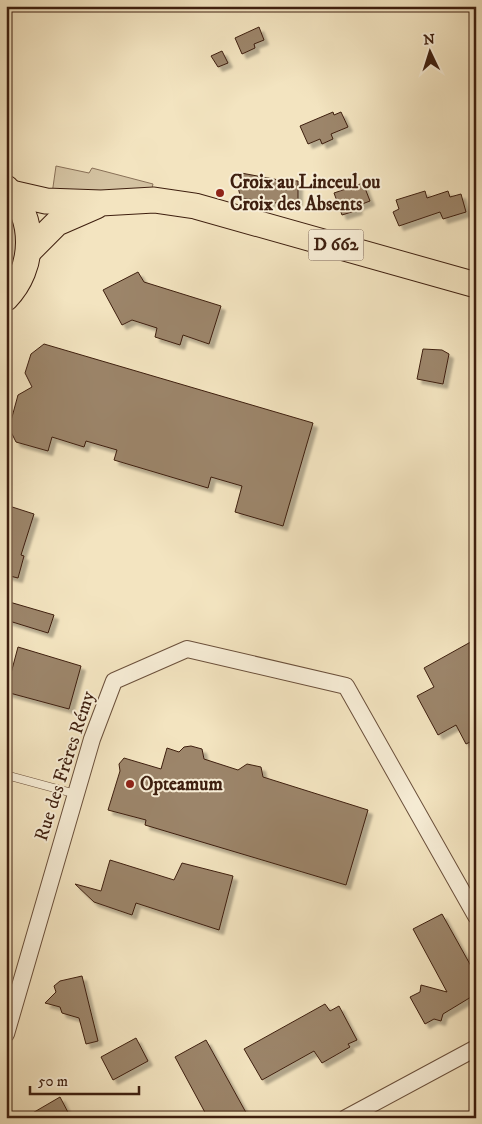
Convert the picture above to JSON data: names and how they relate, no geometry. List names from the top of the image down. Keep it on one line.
{"streets":{"main road":["D 662"],"street":["Rue des Frères Rémy"]},"places":["Croix au Linceul ou Croix des Absents","Opteamum"],"scale_bar":"50 m","north":"top"}
